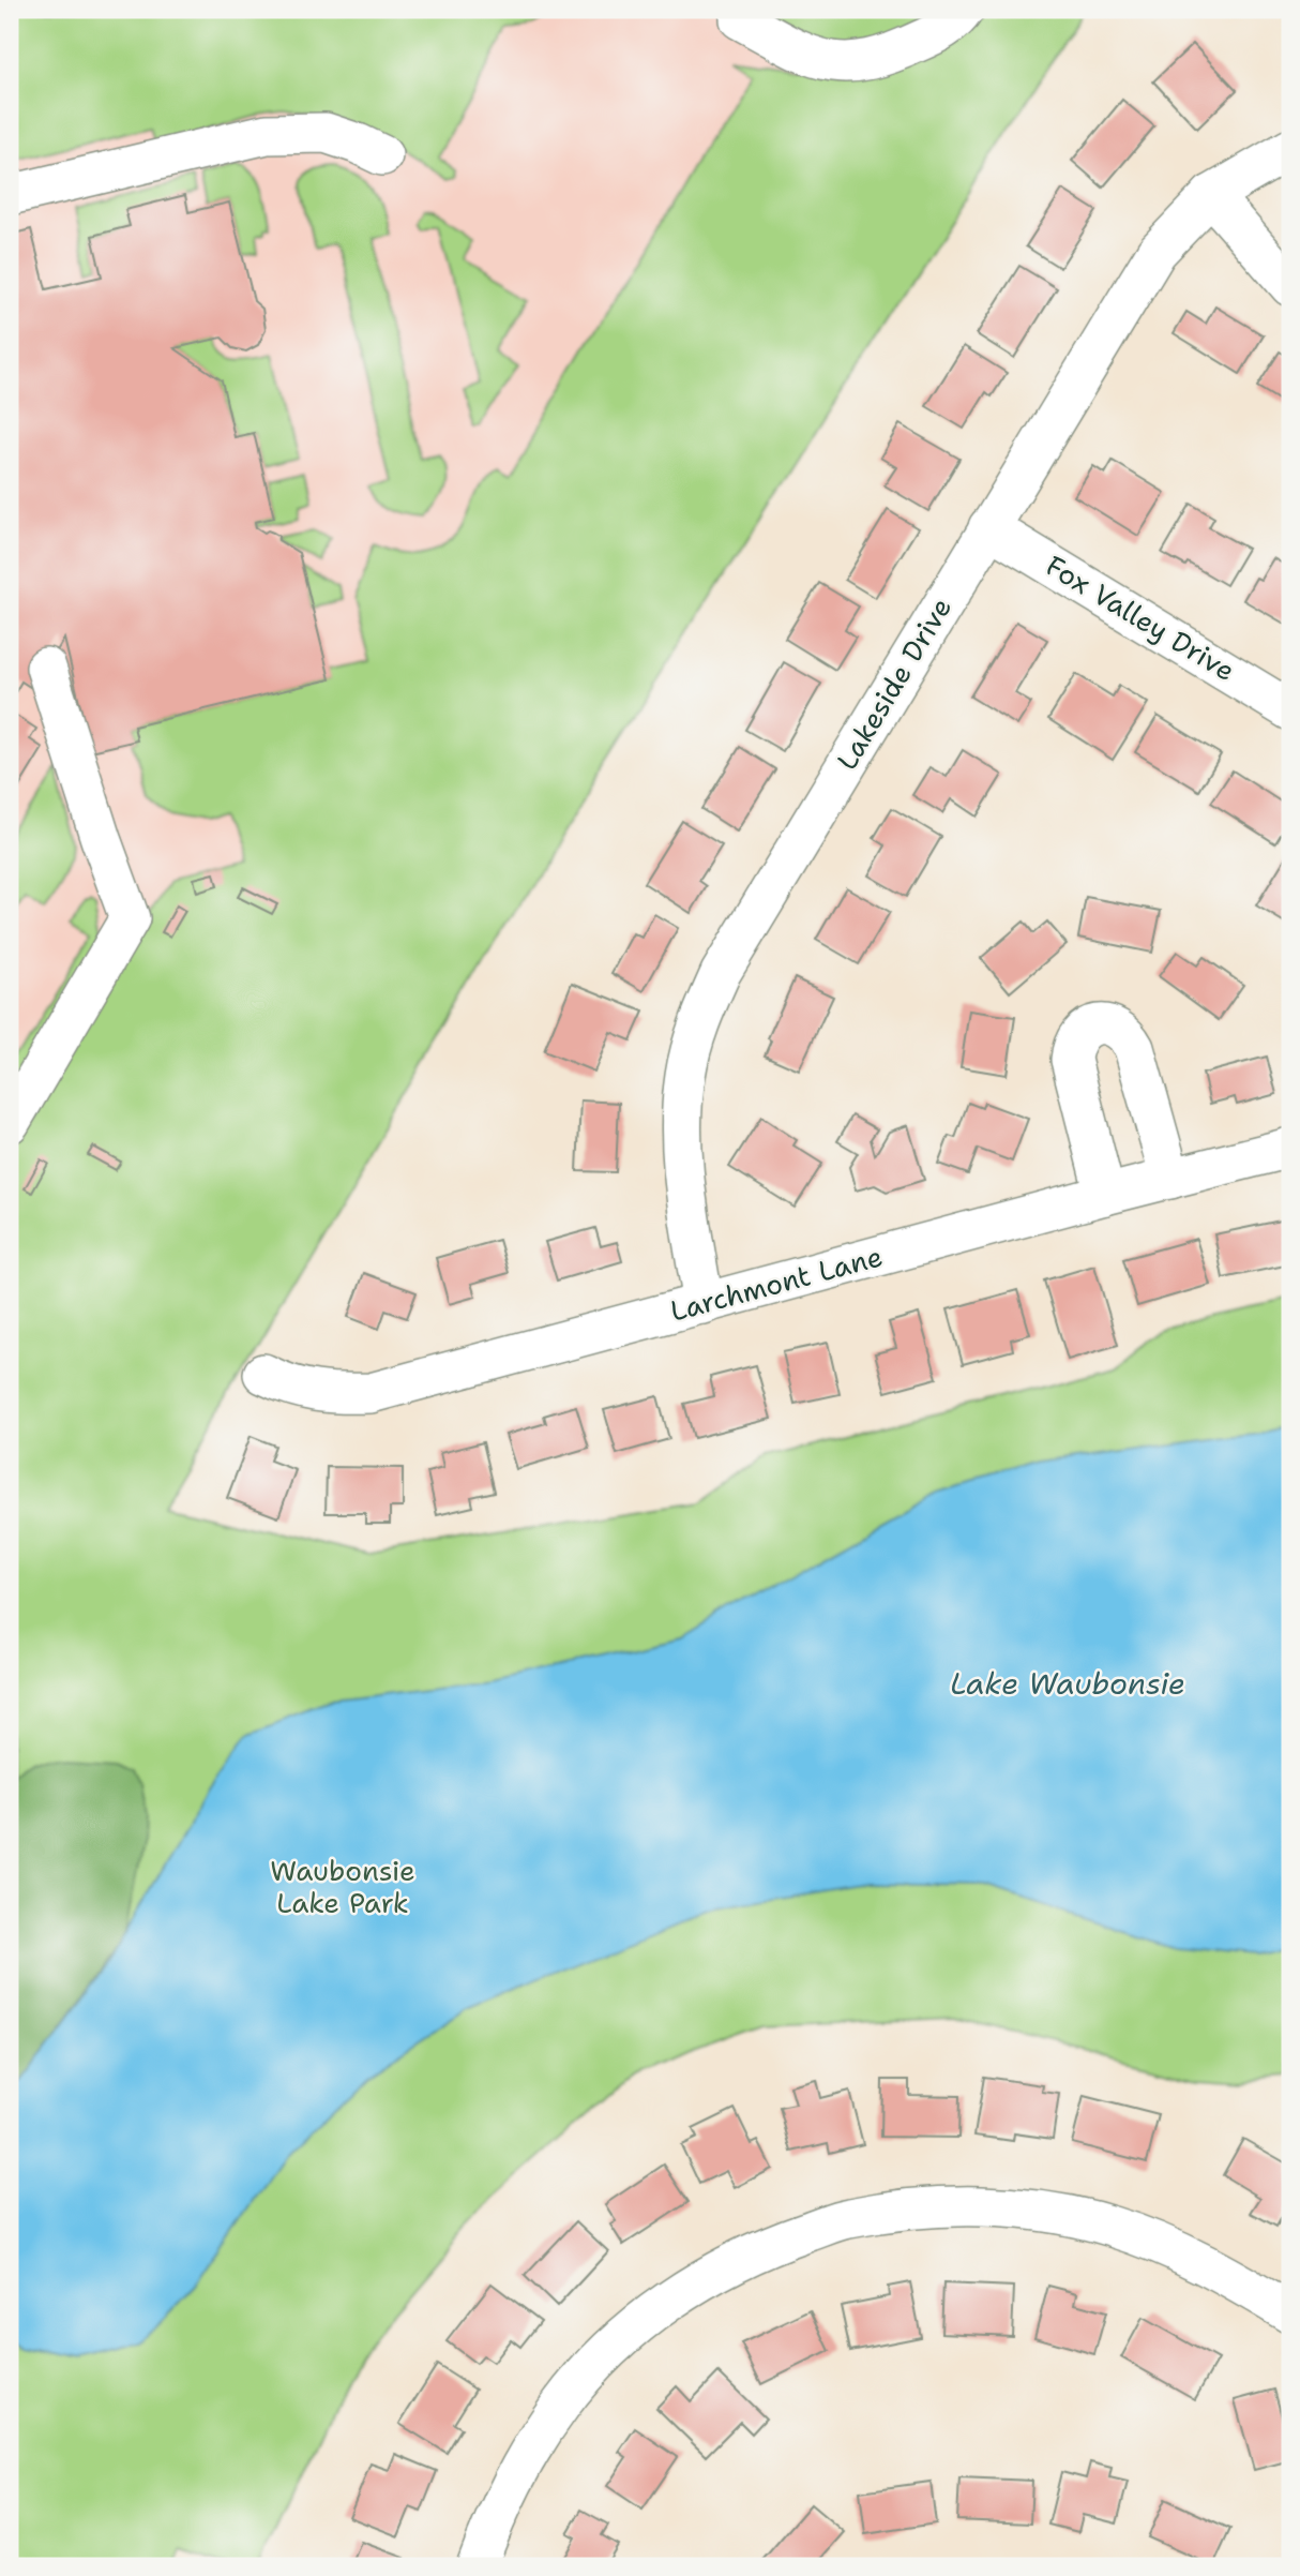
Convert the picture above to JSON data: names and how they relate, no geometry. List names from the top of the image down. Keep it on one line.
{"streets":{"street":["Fox Valley Drive","Lakeside Drive","Larchmont Lane"]},"crossings":[["Fox Valley Drive","Lakeside Drive"],["Lakeside Drive","Larchmont Lane"]],"water":["Lake Waubonsie"],"parks":["Waubonsie Lake Park"]}
